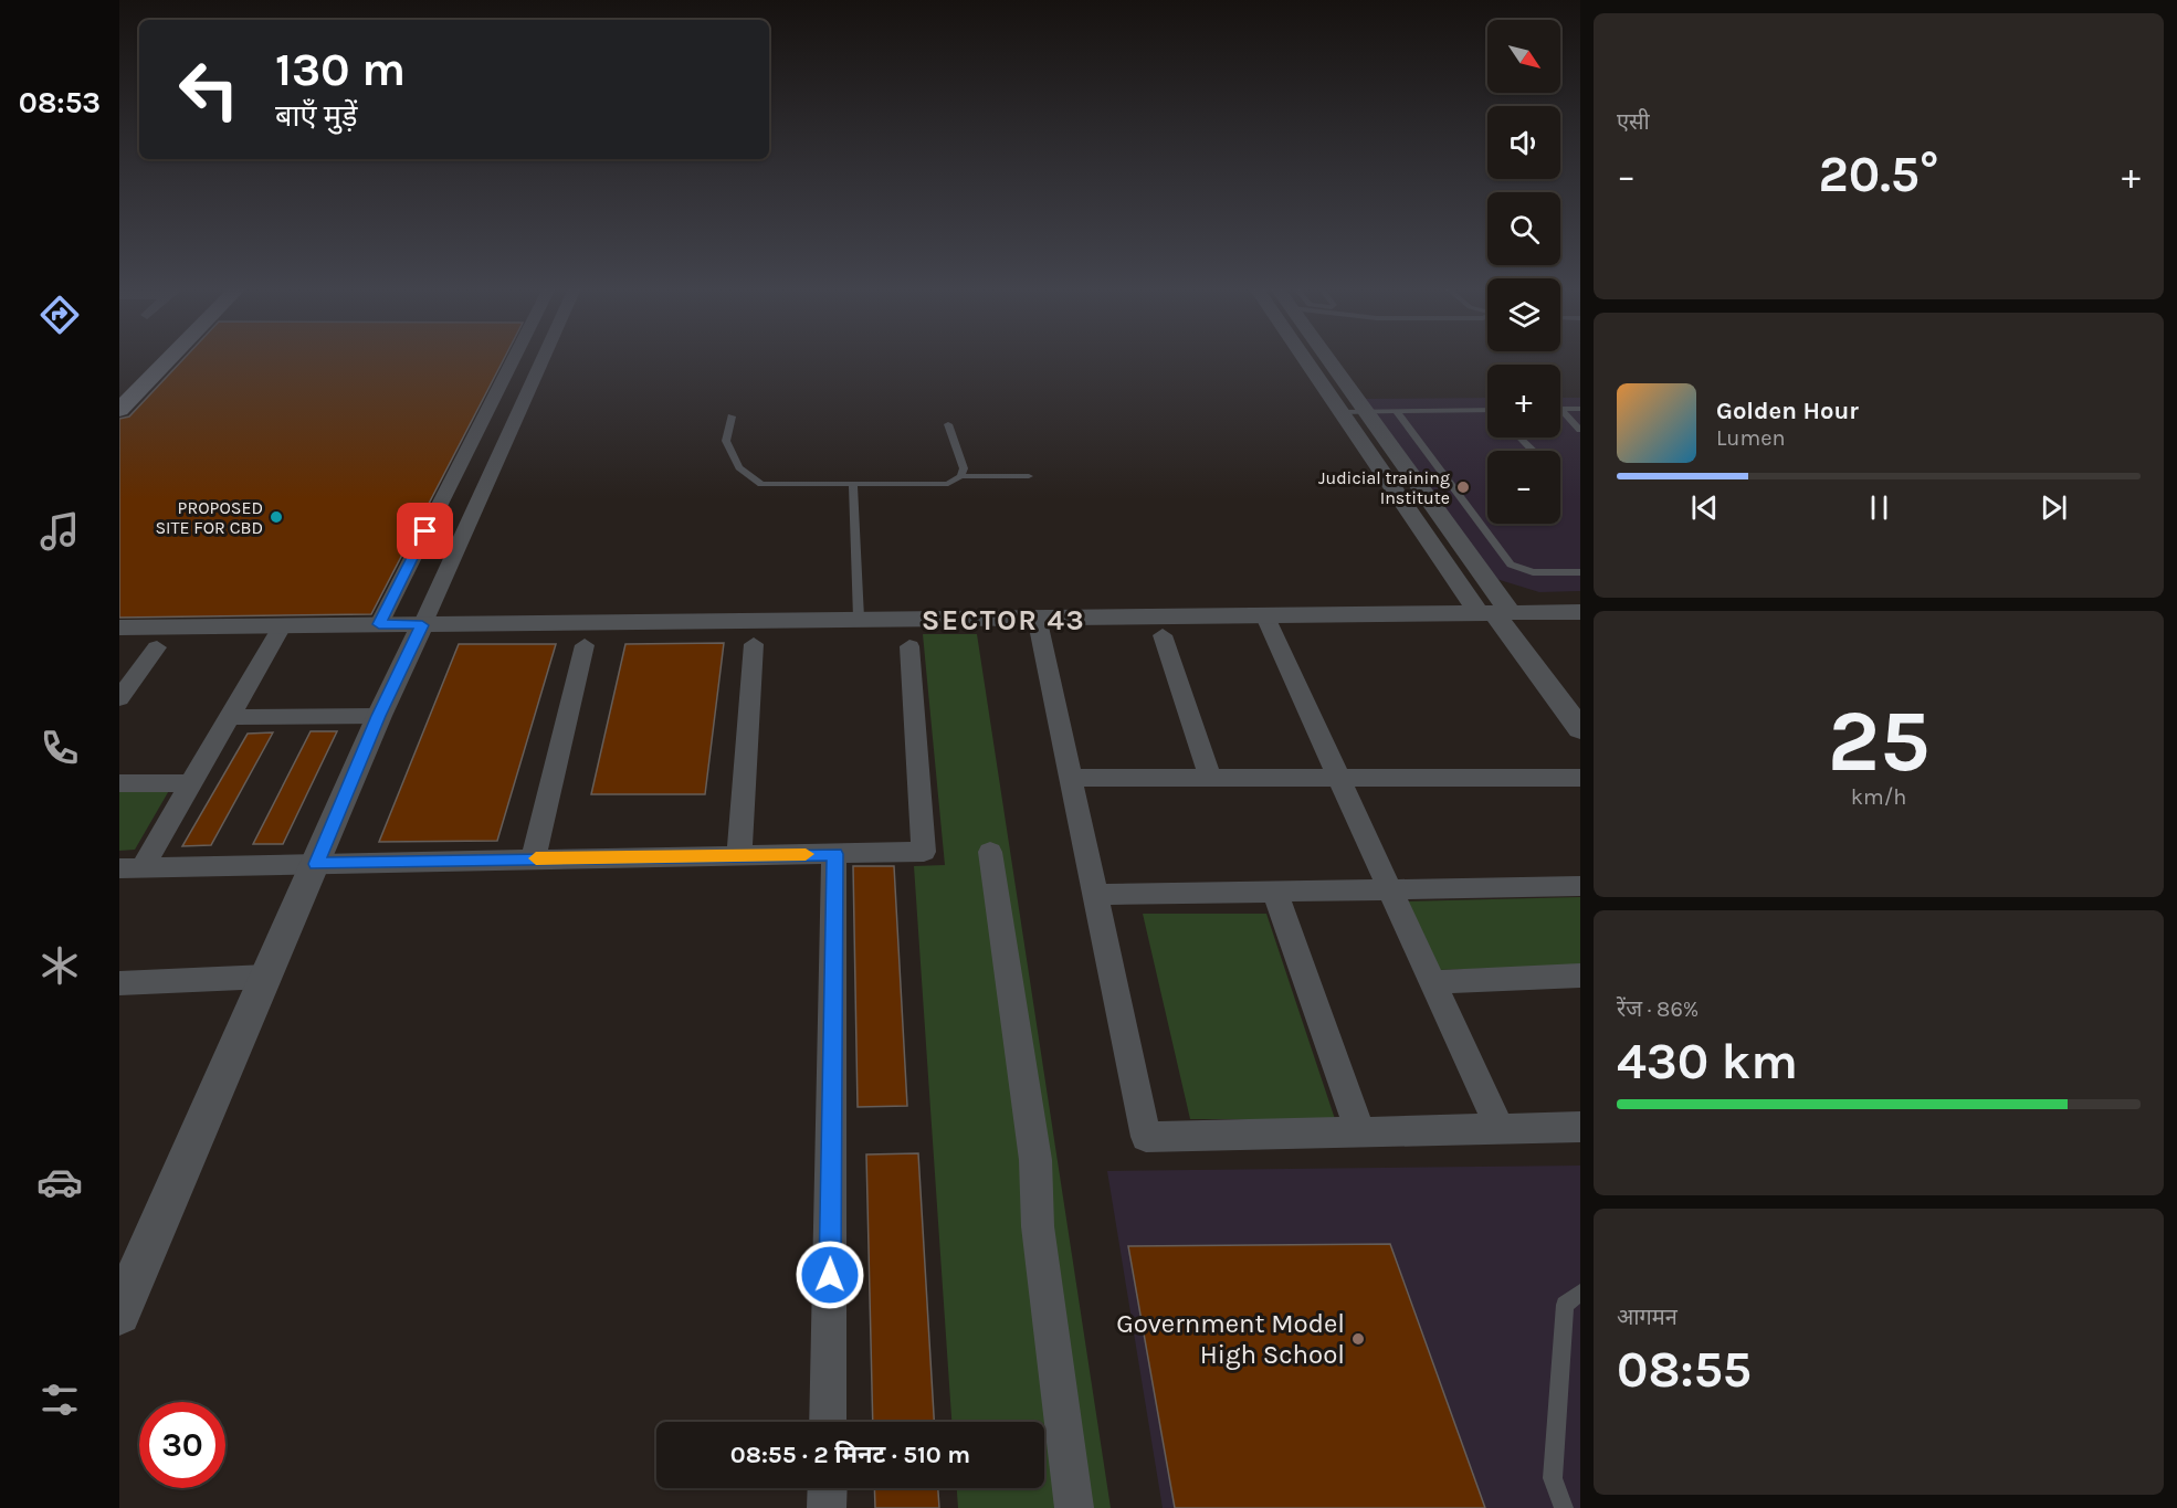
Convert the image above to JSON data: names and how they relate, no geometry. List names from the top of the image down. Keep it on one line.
{"districts":["SECTOR 43"],"places":["Judicial training Institute","PROPOSED SITE FOR CBD","Government Model High School"],"north":"bottom right","page":{"tabs":"08:53","tile":["एसी",["25","km/h"],["रेंज · 86%","430 km"],["आगमन","08:55"]],"map_buttons":["+","−"],"turn":["130 m","बाएँ मुड़ें"],"heat":["−","20.5°","+"],"song":["Golden Hour","Lumen"],"limit":"30","trip":"08:55 · 2 मिनट · 510 m"}}
